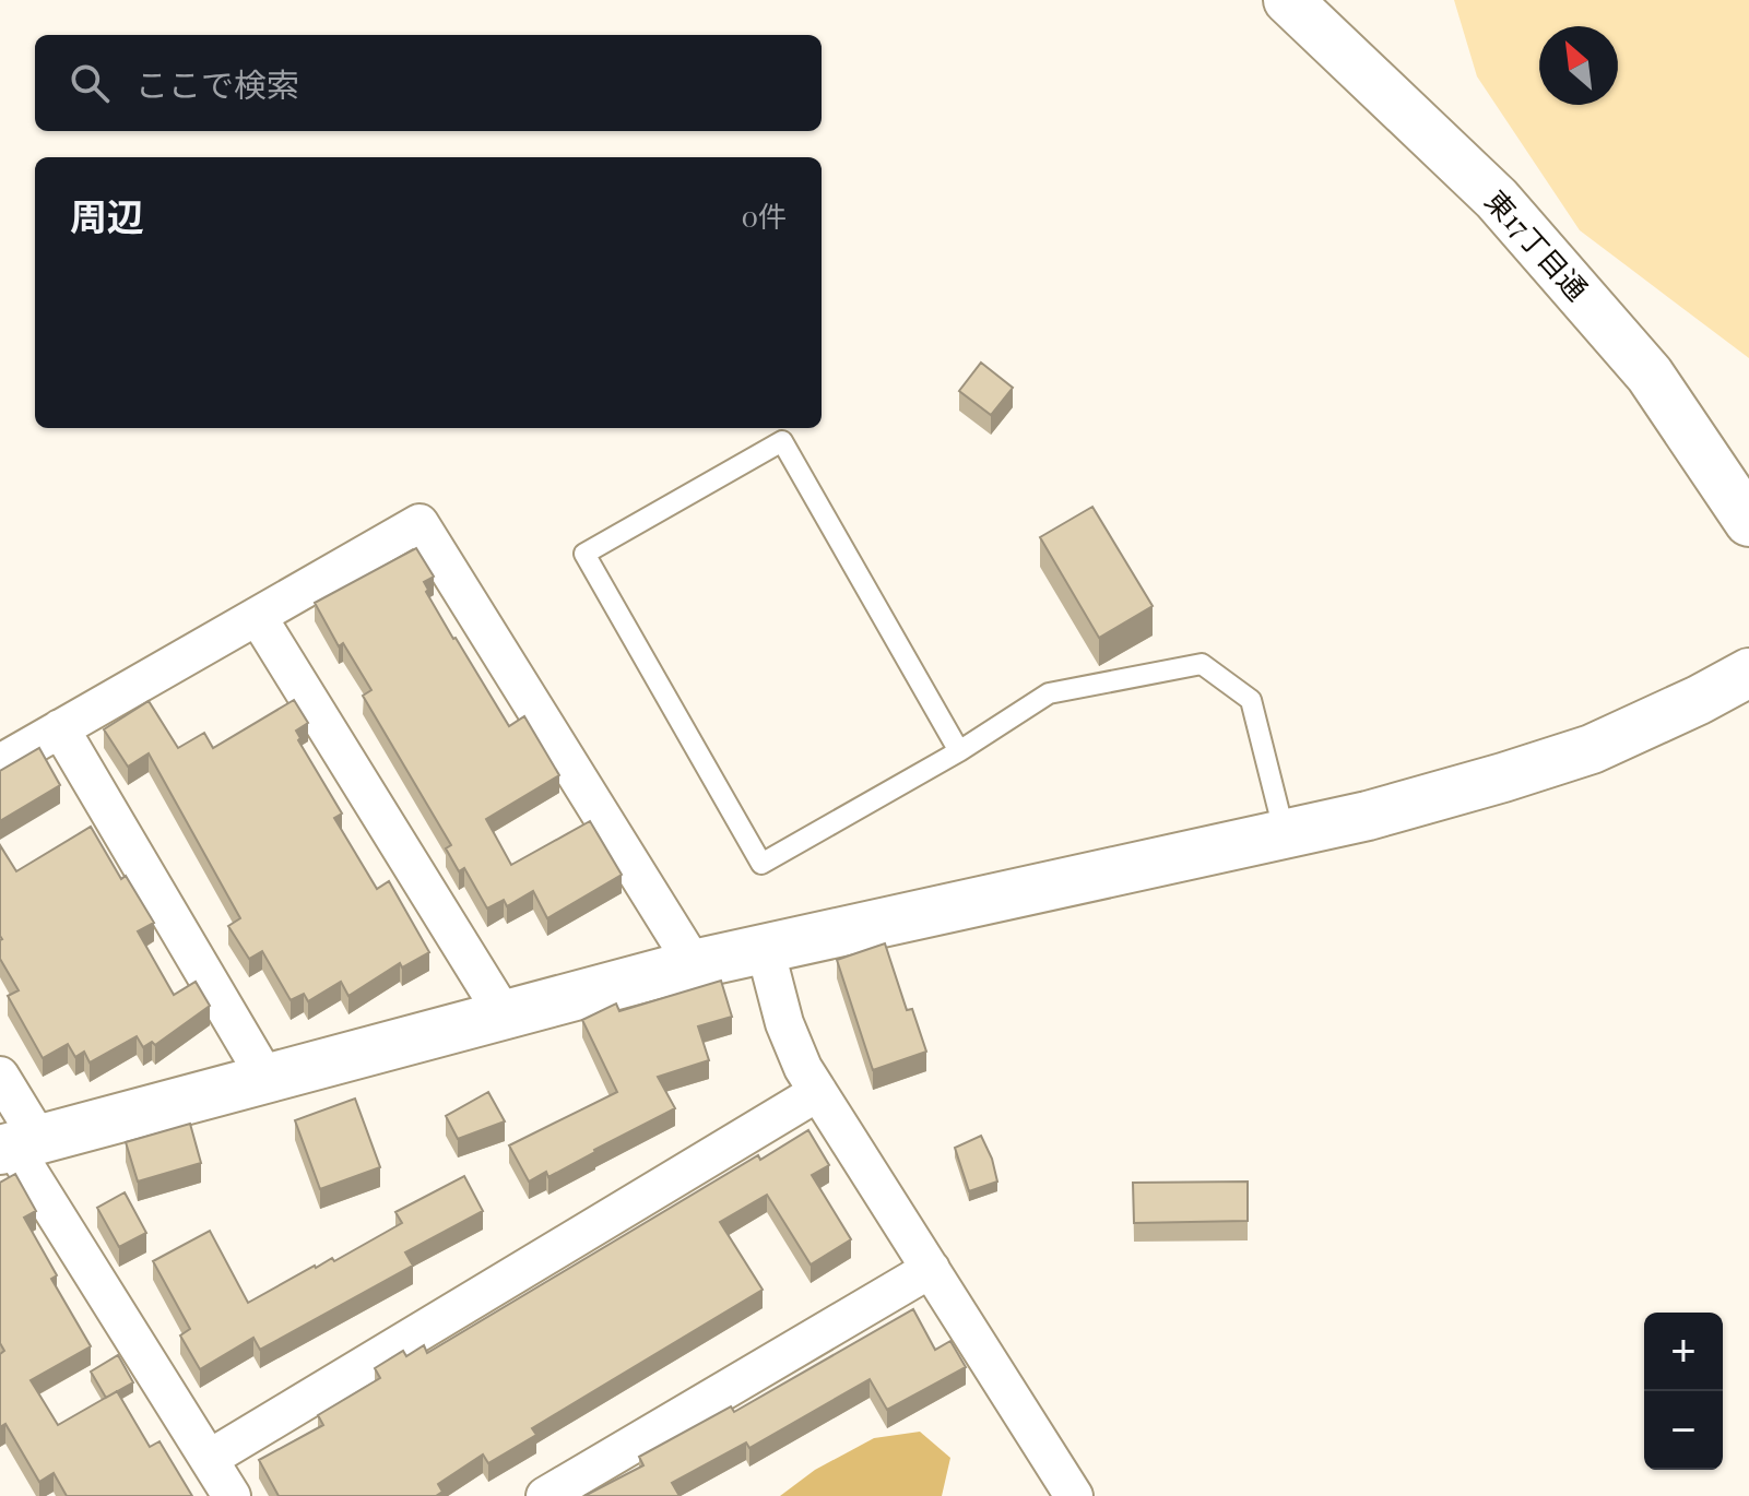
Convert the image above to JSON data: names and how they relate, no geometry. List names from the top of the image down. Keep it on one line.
{"streets":{"street":["東17丁目通"]},"north":"top left","page":{"search":"ここで検索","heading":["周辺","0件"],"map_buttons":["+","−"]}}
